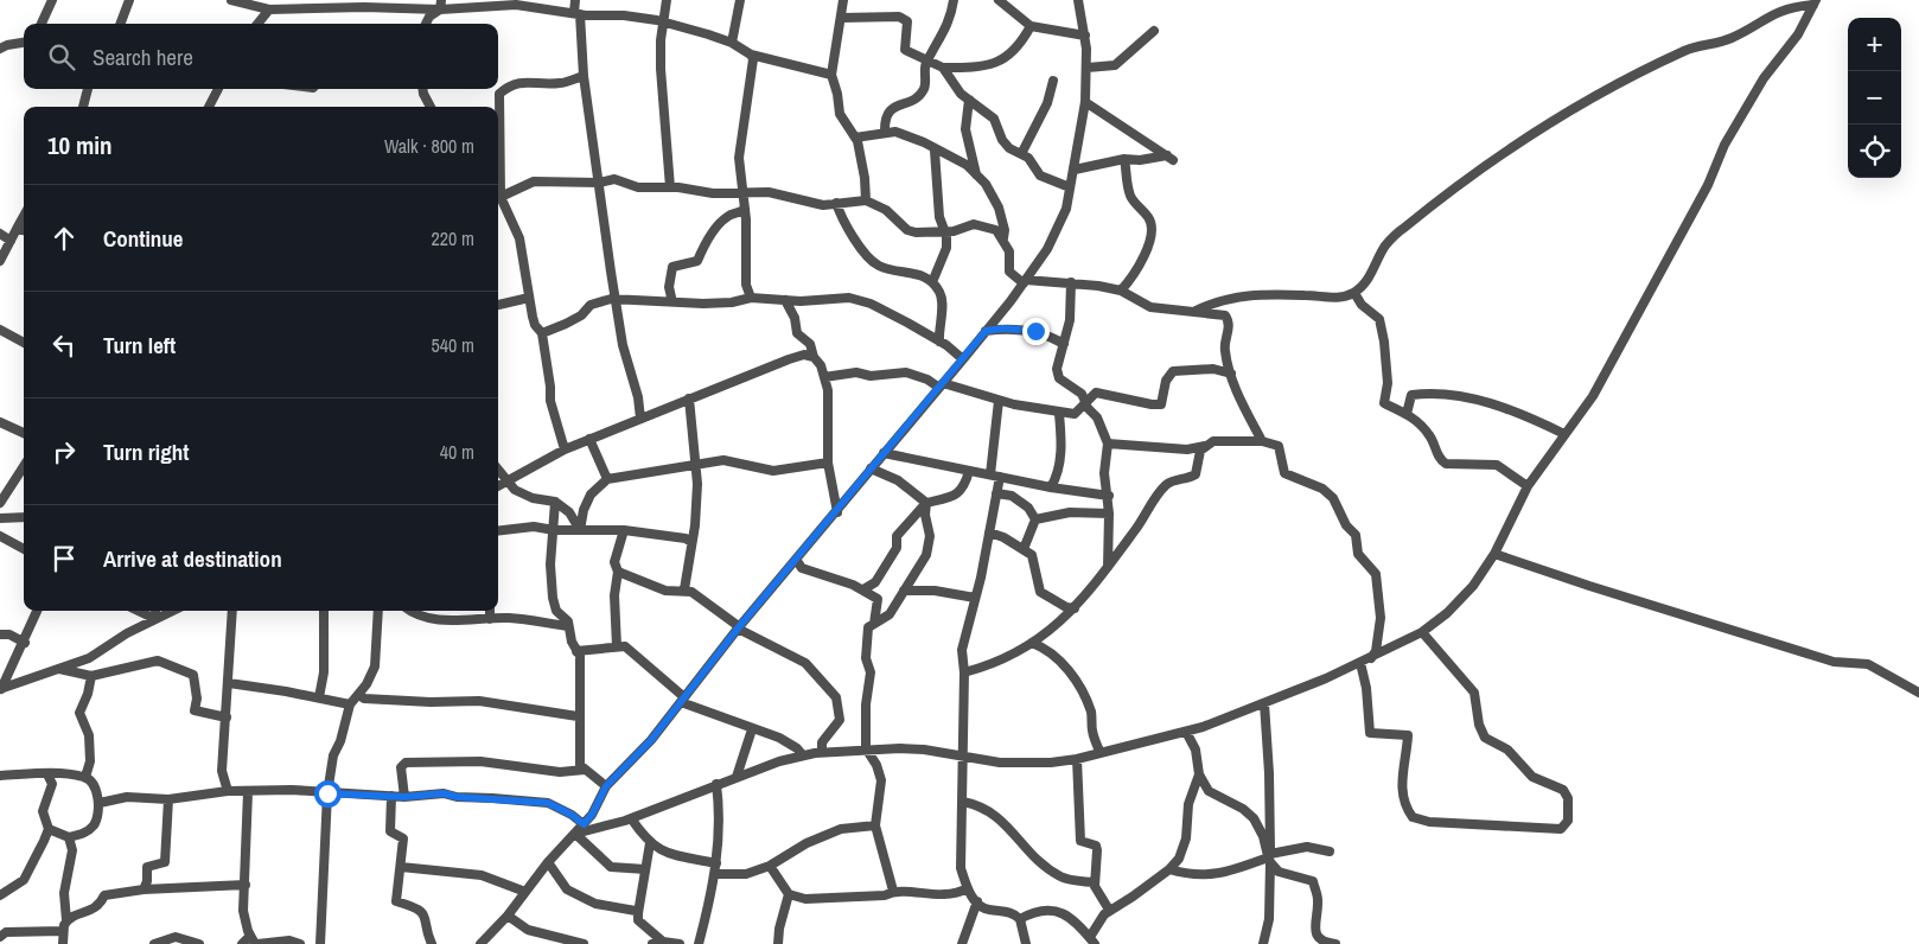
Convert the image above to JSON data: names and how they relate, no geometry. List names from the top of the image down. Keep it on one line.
{"page":{"map_buttons":["+","−"],"search":"Search here","heading":["10 min","Walk · 800 m"],"list":[["Continue","220 m"],["Turn left","540 m"],["Turn right","40 m"],"Arrive at destination"]}}
